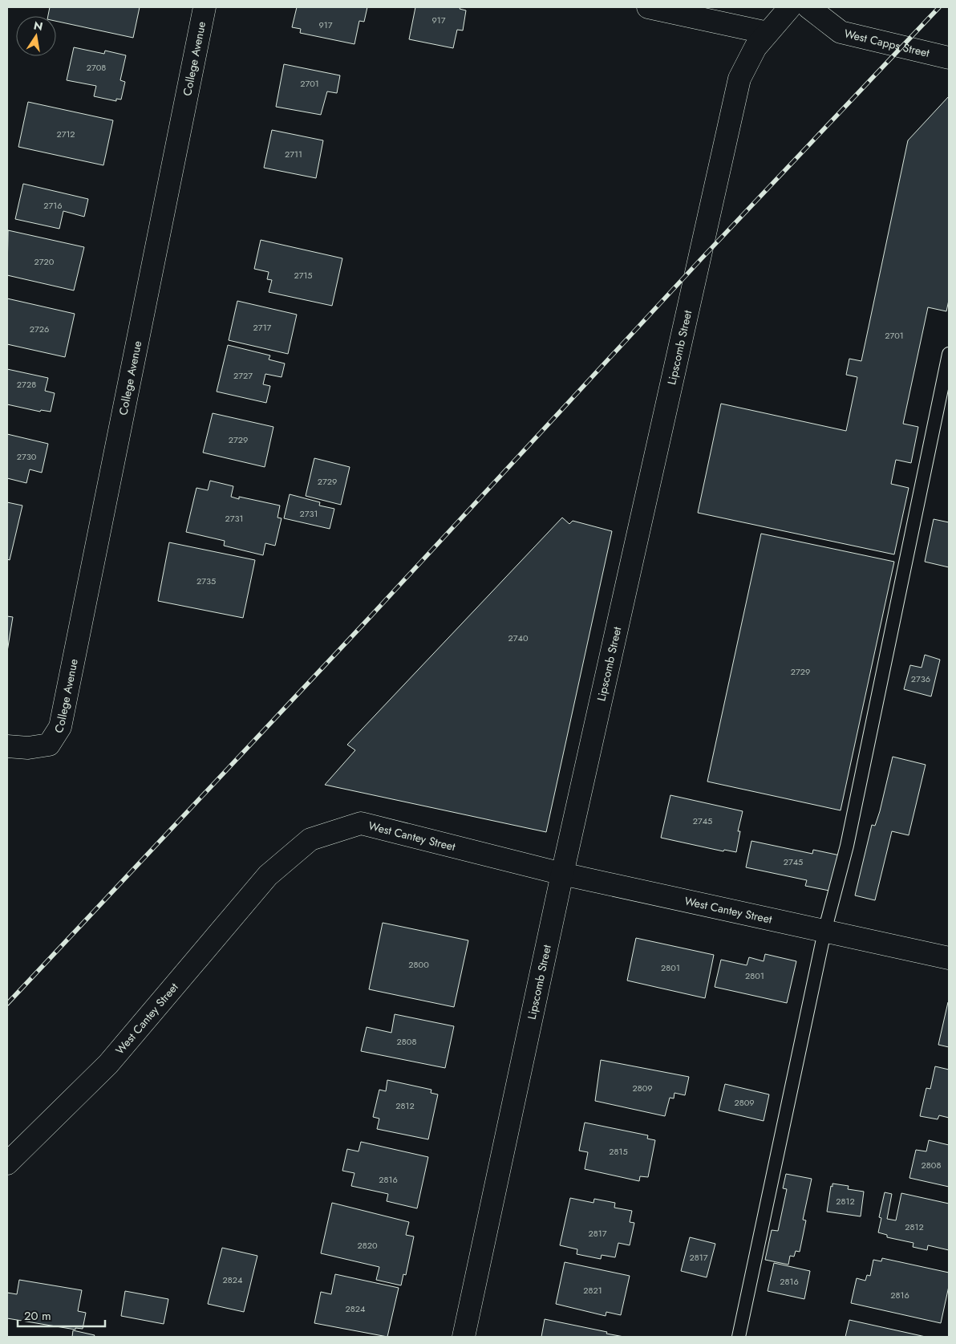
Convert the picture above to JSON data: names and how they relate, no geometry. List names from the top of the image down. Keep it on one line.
{"streets":{"street":["West Capps Street","College Avenue","Lipscomb Street","West Cantey Street"]},"crossings":[["Lipscomb Street","West Cantey Street"]],"house_numbers":["917","917","2708","2701","2712","2711","2716","2720","2715","2717","2726","2701","2727","2728","2729","2730","2729","2731","2731","2735","2740","2729","2736","2745","2745","2800","2801","2801","2808","2809","2809","2812","2815","2808","2816","2812","2812","2817","2820","2817","2824","2816","2821","2816","2824"],"scale_bar":"20 m","north":"top"}
